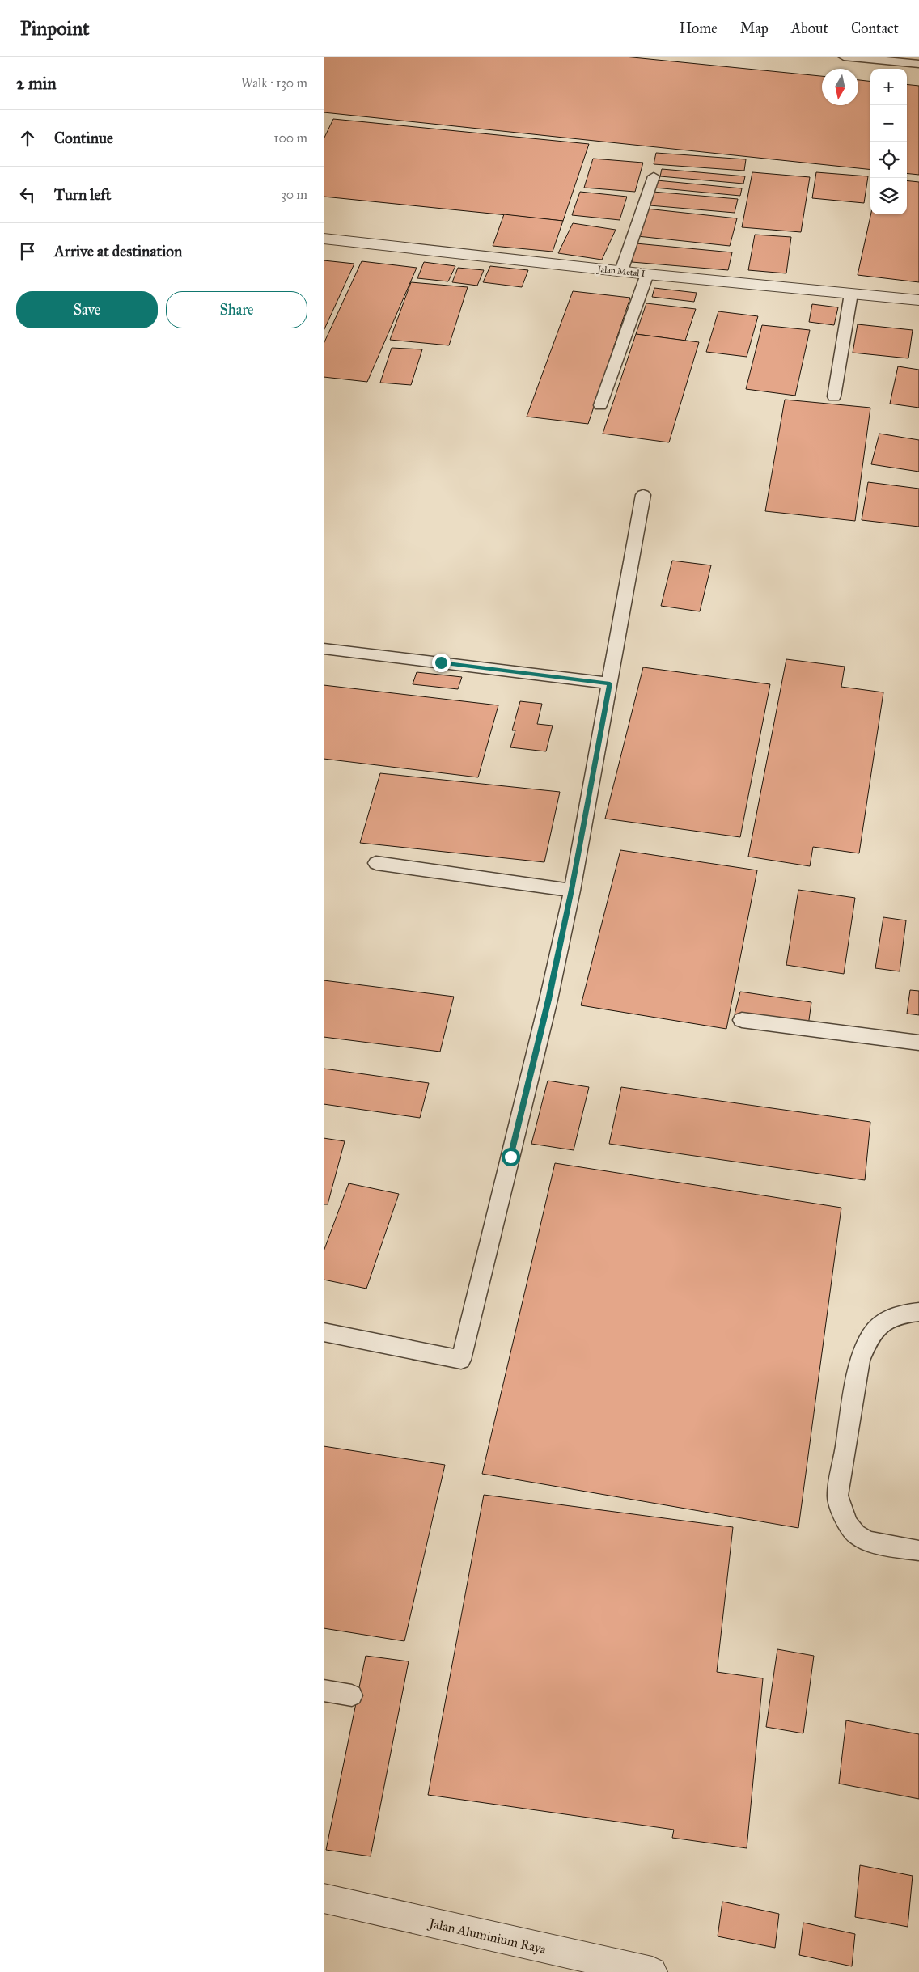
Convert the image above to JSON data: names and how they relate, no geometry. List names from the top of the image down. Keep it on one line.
{"streets":{"street":["Jalan Metal I","Jalan Aluminium Raya"]},"north":"bottom","page":{"header":"Pinpoint","nav":["Home","Map","About","Contact"],"heading":["2 min","Walk · 130 m"],"map_buttons":["+","−"],"list":[["Continue","100 m"],["Turn left","30 m"],"Arrive at destination"],"buttons":["Save","Share"]}}
